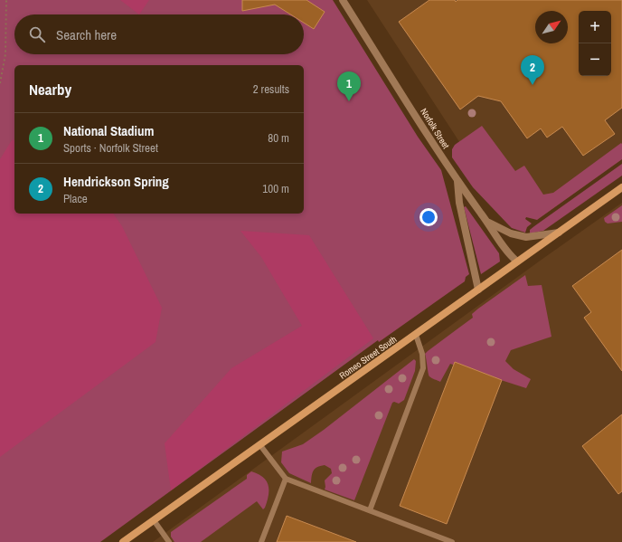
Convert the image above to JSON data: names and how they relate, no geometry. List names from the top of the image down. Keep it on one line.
{"streets":{"main road":["Romeo Street South"],"street":["Norfolk Street"]},"crossings":[["Norfolk Street","Romeo Street South"]],"north":"top right","page":{"map_buttons":["+","−"],"search":"Search here","pins":["2","1"],"heading":["Nearby","2 results"],"list":[{"mark":"1","name":"National Stadium","note":"Sports · Norfolk Street","value":"80 m"},{"mark":"2","name":"Hendrickson Spring","note":"Place","value":"100 m"}]}}
